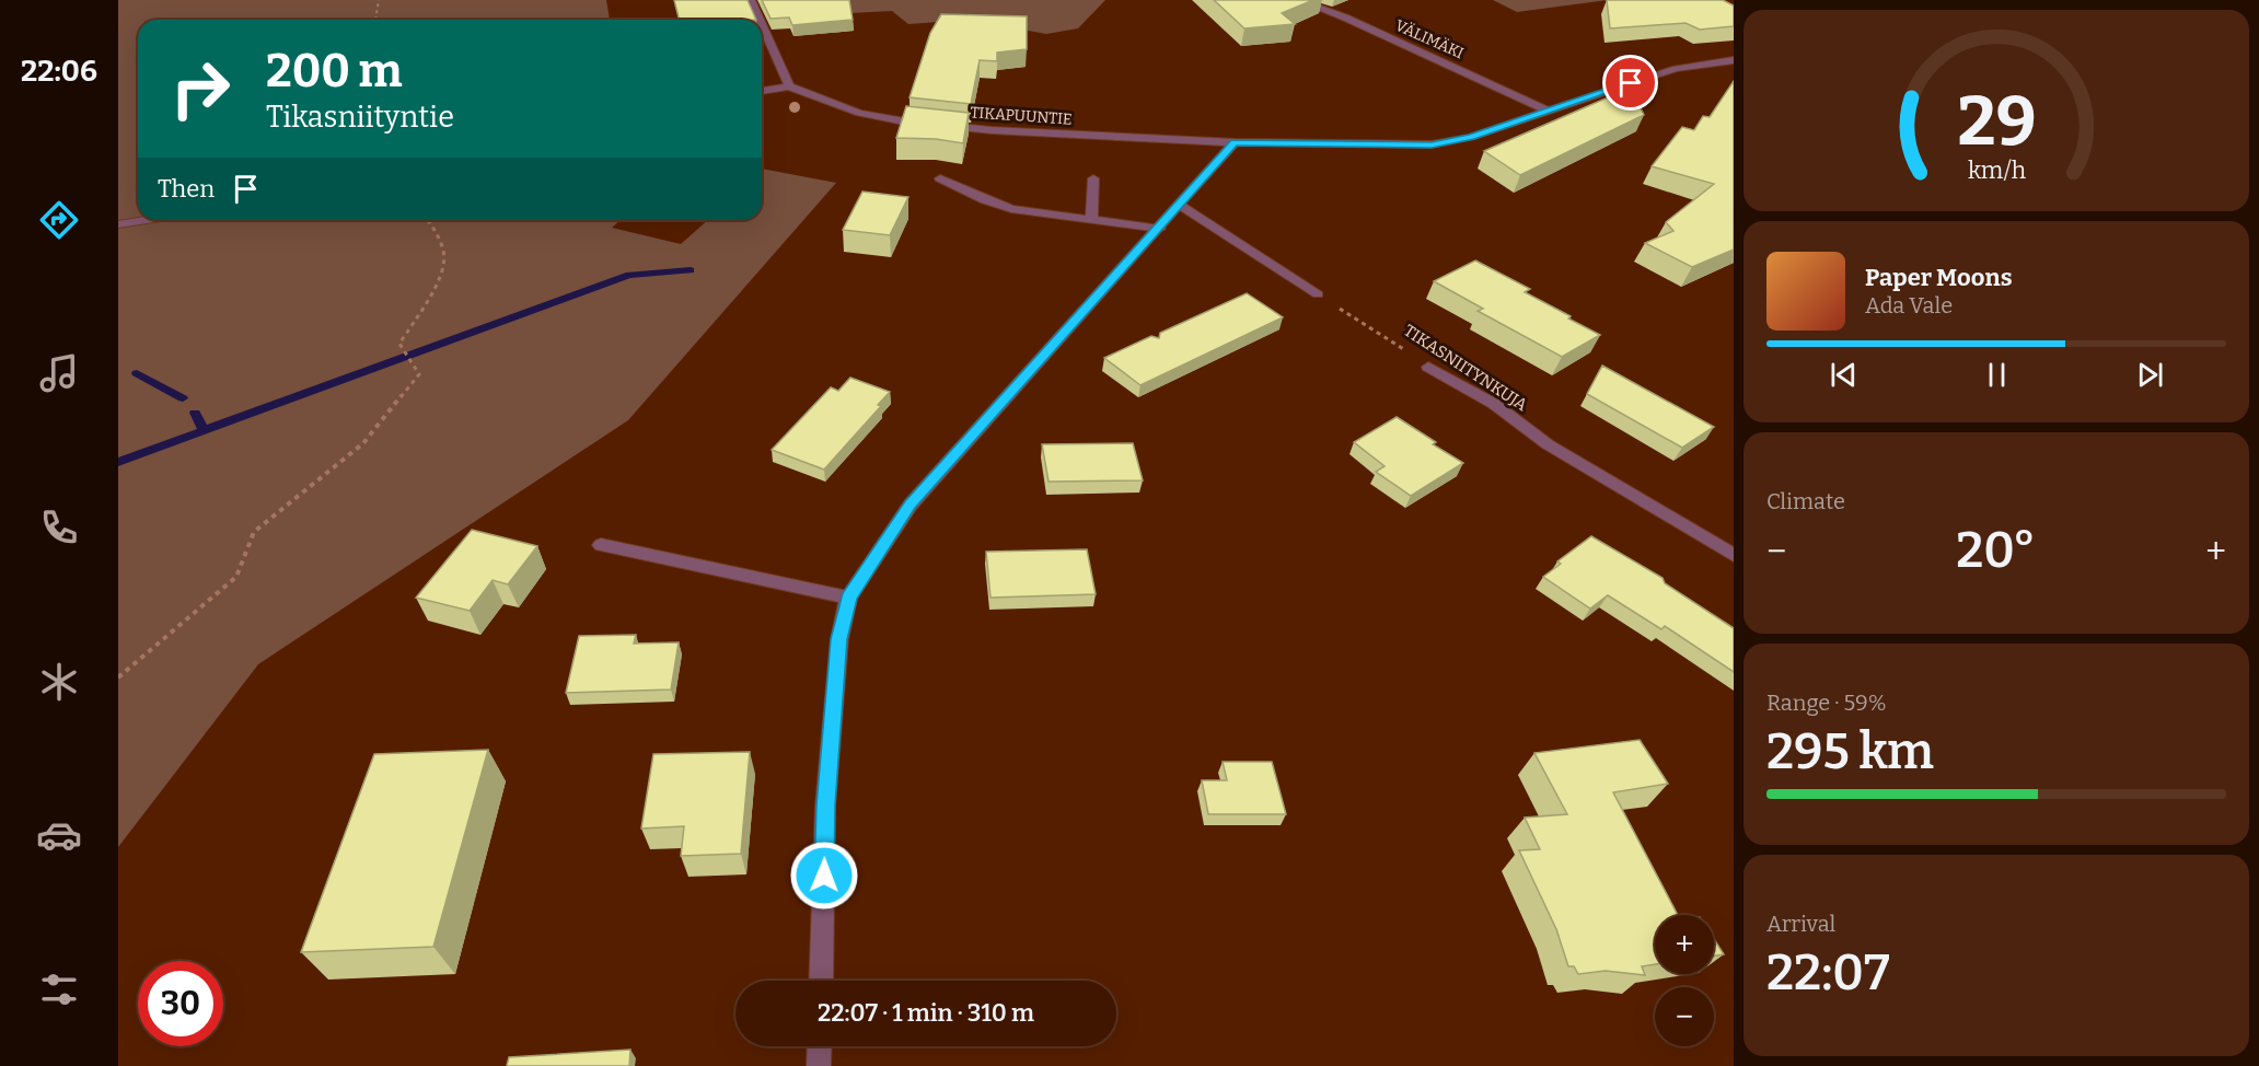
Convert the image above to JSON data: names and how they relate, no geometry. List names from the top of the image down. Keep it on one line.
{"streets":{"street":["VÄLIMÄKI","TIKAPUUNTIE","TIKASNIITYNKUJA"]},"crossings":[["VÄLIMÄKI","TIKAPUUNTIE"]],"page":{"tabs":"22:06","turn":["200 m","Tikasniityntie"],"then":"Then","song":["Paper Moons","Ada Vale"],"tile":["Climate",["Range · 59%","295 km"],["Arrival","22:07"]],"heat":["−","20°","+"],"map_buttons":["+","−"],"limit":"30","trip":"22:07 · 1 min · 310 m","gauge":["29","km/h"]}}
